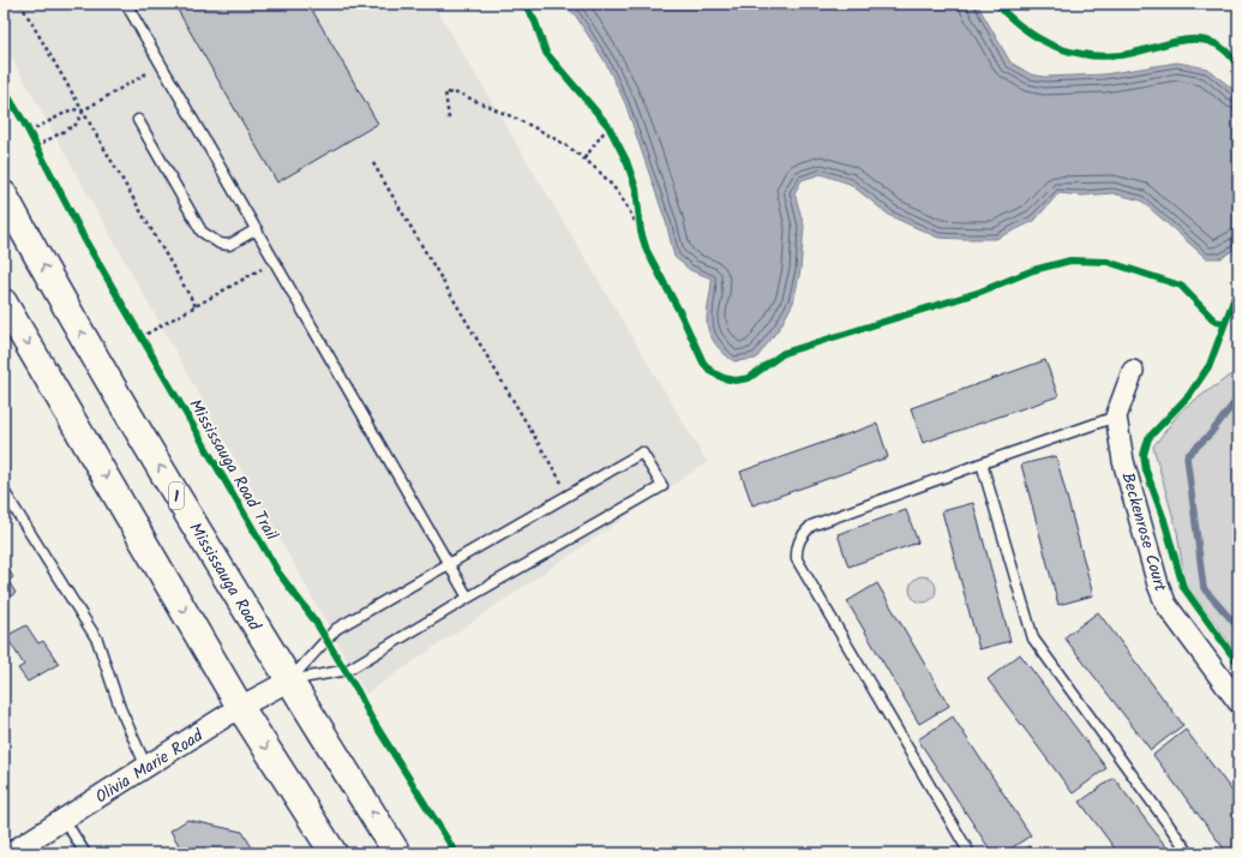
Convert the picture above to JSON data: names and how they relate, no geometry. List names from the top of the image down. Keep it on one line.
{"streets":{"main road":["1","Mississauga Road"],"street":["Beckenrose Court","Olivia Marie Road"],"cycle path":["Mississauga Road Trail"]},"crossings":[["Mississauga Road","Olivia Marie Road"]]}
